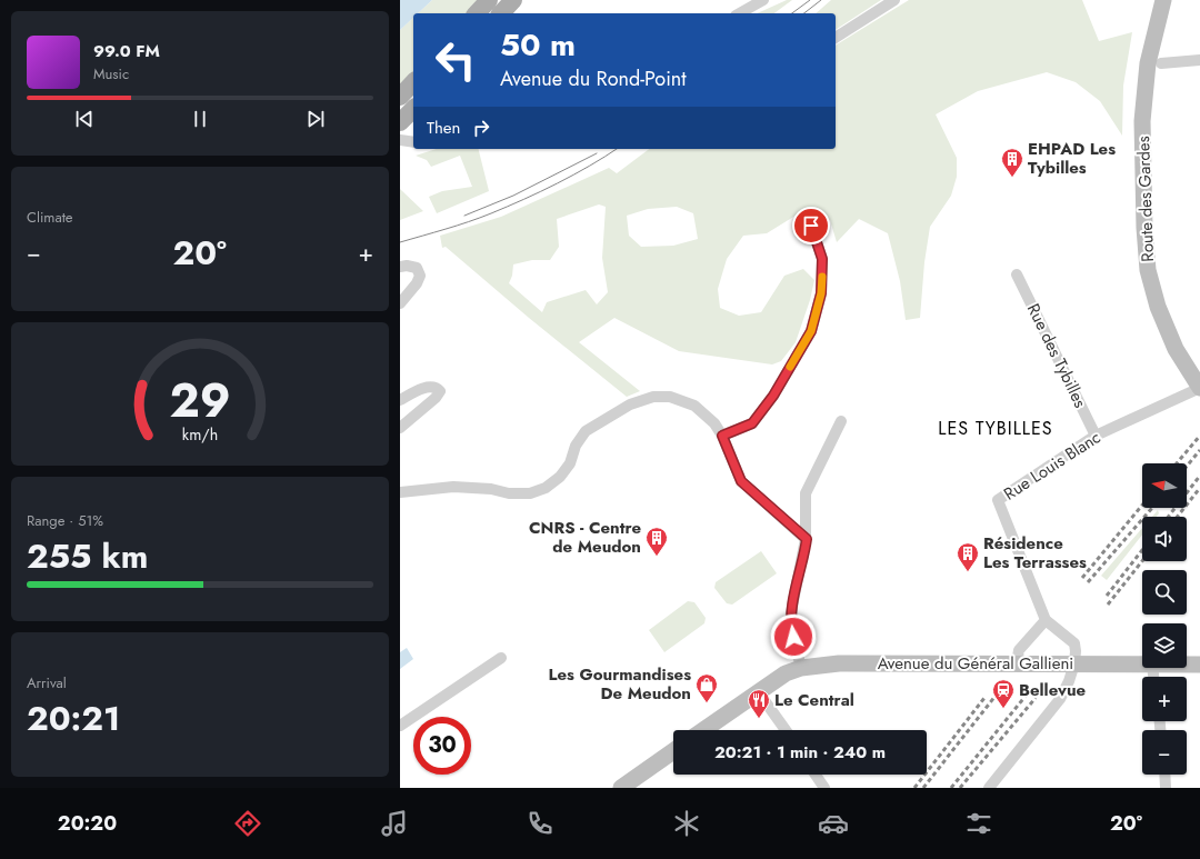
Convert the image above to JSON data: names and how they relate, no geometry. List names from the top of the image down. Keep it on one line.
{"streets":{"main road":["Route des Gardes","Avenue du Général Gallieni"],"street":["Rue des Tybilles","Rue Louis Blanc"]},"crossings":[["Route des Gardes","Rue Louis Blanc"],["Rue des Tybilles","Rue Louis Blanc"]],"districts":["LES TYBILLES"],"places":{"building":["EHPAD Les Tybilles","CNRS - Centre de Meudon","Résidence Les Terrasses"],"shop":["Les Gourmandises De Meudon"],"station":["Bellevue"],"restaurant":["Le Central"]},"north":"left","page":{"turn":["50 m","Avenue du Rond-Point"],"song":["99.0 FM","Music"],"then":"Then","tile":["Climate",["Range · 51%","255 km"],["Arrival","20:21"]],"heat":["−","20°","+"],"map_buttons":["+","−"],"limit":"30","trip":"20:21 · 1 min · 240 m","tabs":["20:20","20°"],"gauge":["29","km/h"]}}
